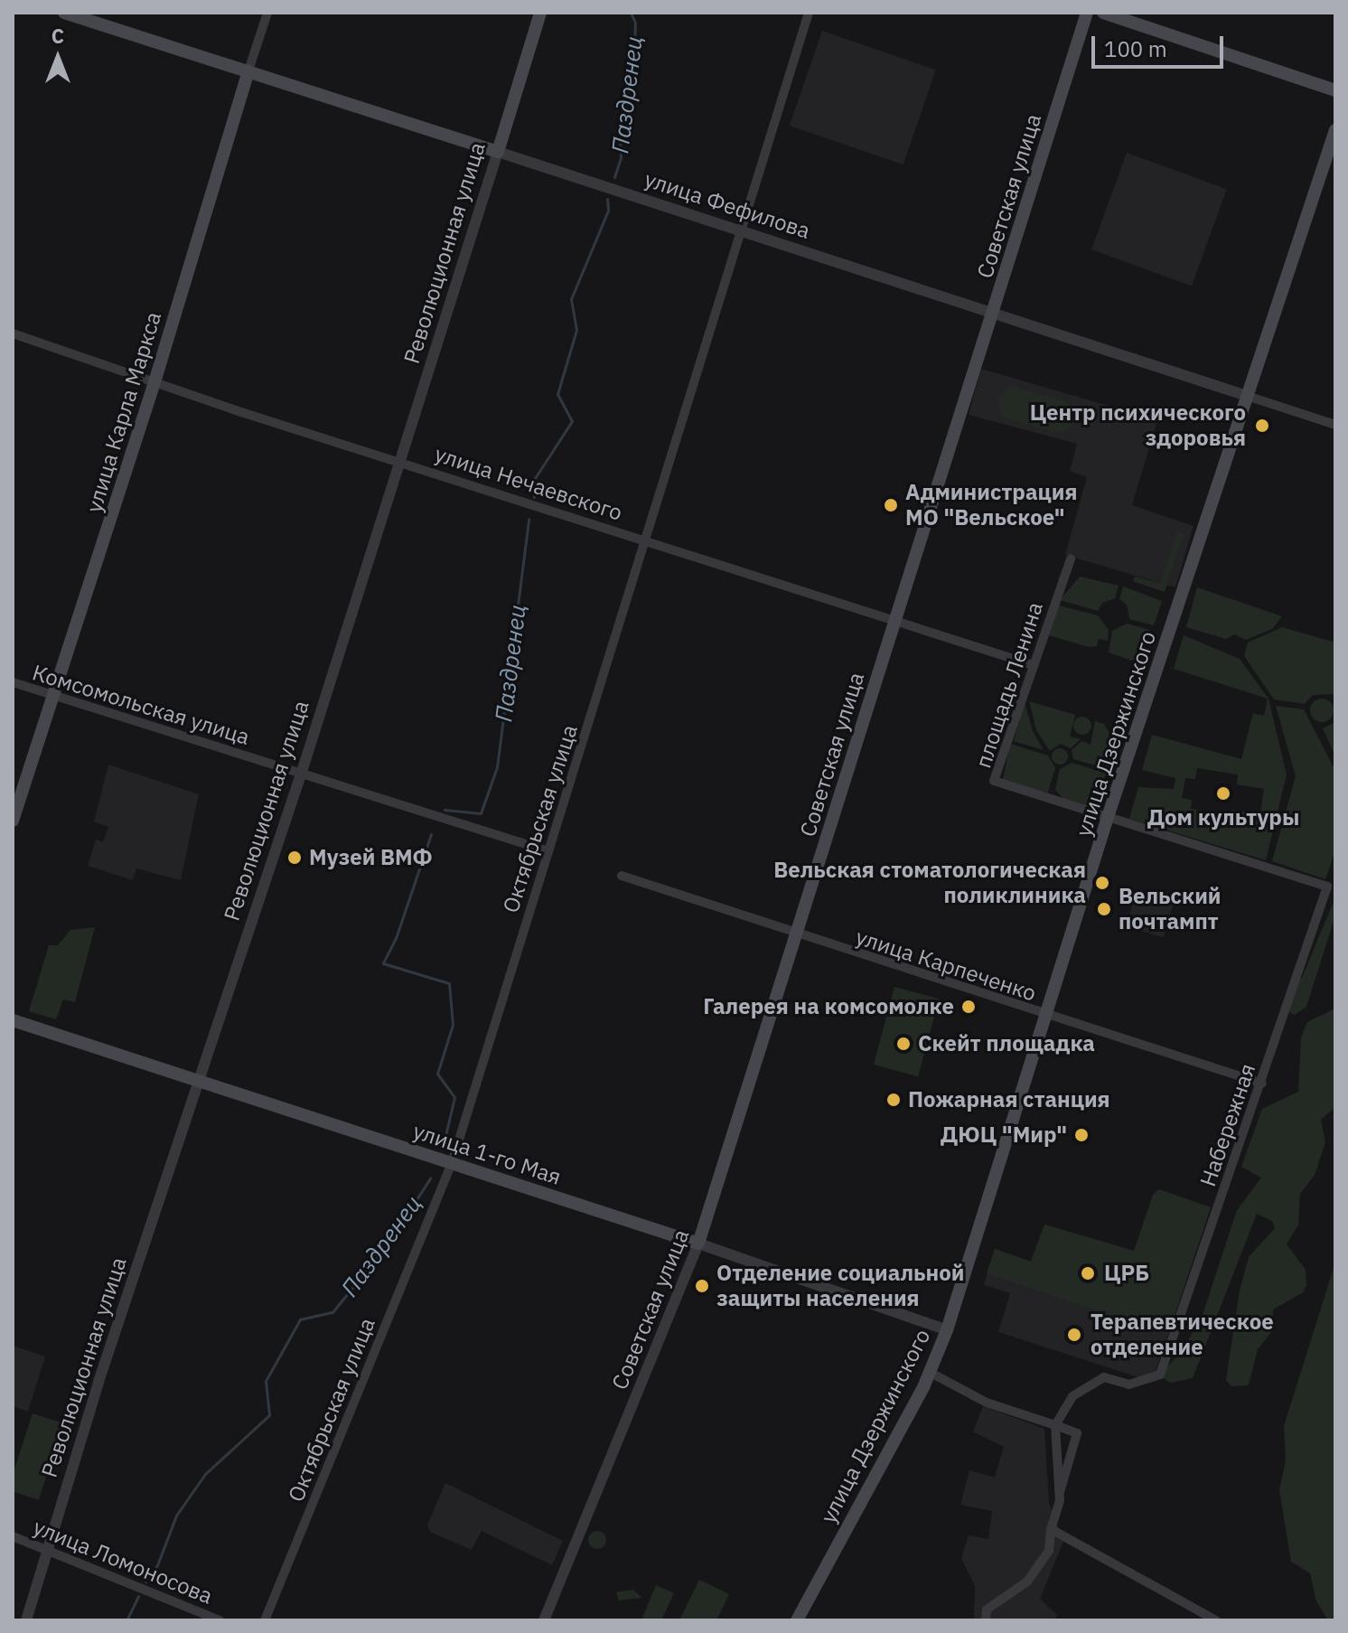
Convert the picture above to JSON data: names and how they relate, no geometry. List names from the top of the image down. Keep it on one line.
{"streets":{"main road":["Советская улица","улица Фефилова","Революционная улица","улица Карла Маркса","улица Дзержинского","улица 1-го Мая"],"street":["улица Нечаевского","площадь Ленина","Комсомольская улица","Октябрьская улица","улица Карпеченко","Набережная","улица Ломоносова"]},"crossings":[["Советская улица","улица Фефилова"],["Советская улица","улица Нечаевского"],["Советская улица","улица Карпеченко"],["Советская улица","улица 1-го Мая"],["улица Фефилова","Революционная улица"],["улица Фефилова","улица Карла Маркса"],["улица Фефилова","улица Дзержинского"],["улица Фефилова","Октябрьская улица"],["Революционная улица","улица Нечаевского"],["Революционная улица","Комсомольская улица"],["Революционная улица","улица 1-го Мая"],["Революционная улица","улица Ломоносова"],["улица Карла Маркса","улица Нечаевского"],["улица Карла Маркса","Комсомольская улица"],["улица Нечаевского","площадь Ленина"],["улица Нечаевского","Октябрьская улица"],["площадь Ленина","улица Дзержинского"],["площадь Ленина","Набережная"],["Комсомольская улица","Октябрьская улица"],["улица Дзержинского","улица Карпеченко"],["улица Дзержинского","улица 1-го Мая"],["Октябрьская улица","улица 1-го Мая"],["улица Карпеченко","Набережная"]],"water":["Паздренец"],"places":["Центр психического здоровья","Администрация МО \"Вельское\"","Дом культуры","Музей ВМФ","Вельская стоматологическая поликлиника","Вельский почтампт","Галерея на комсомолке","Скейт площадка","Пожарная станция","ДЮЦ \"Мир\"","ЦРБ","Отделение социальной защиты населения","Терапевтическое отделение"],"scale_bar":"100 m","north":"top"}
